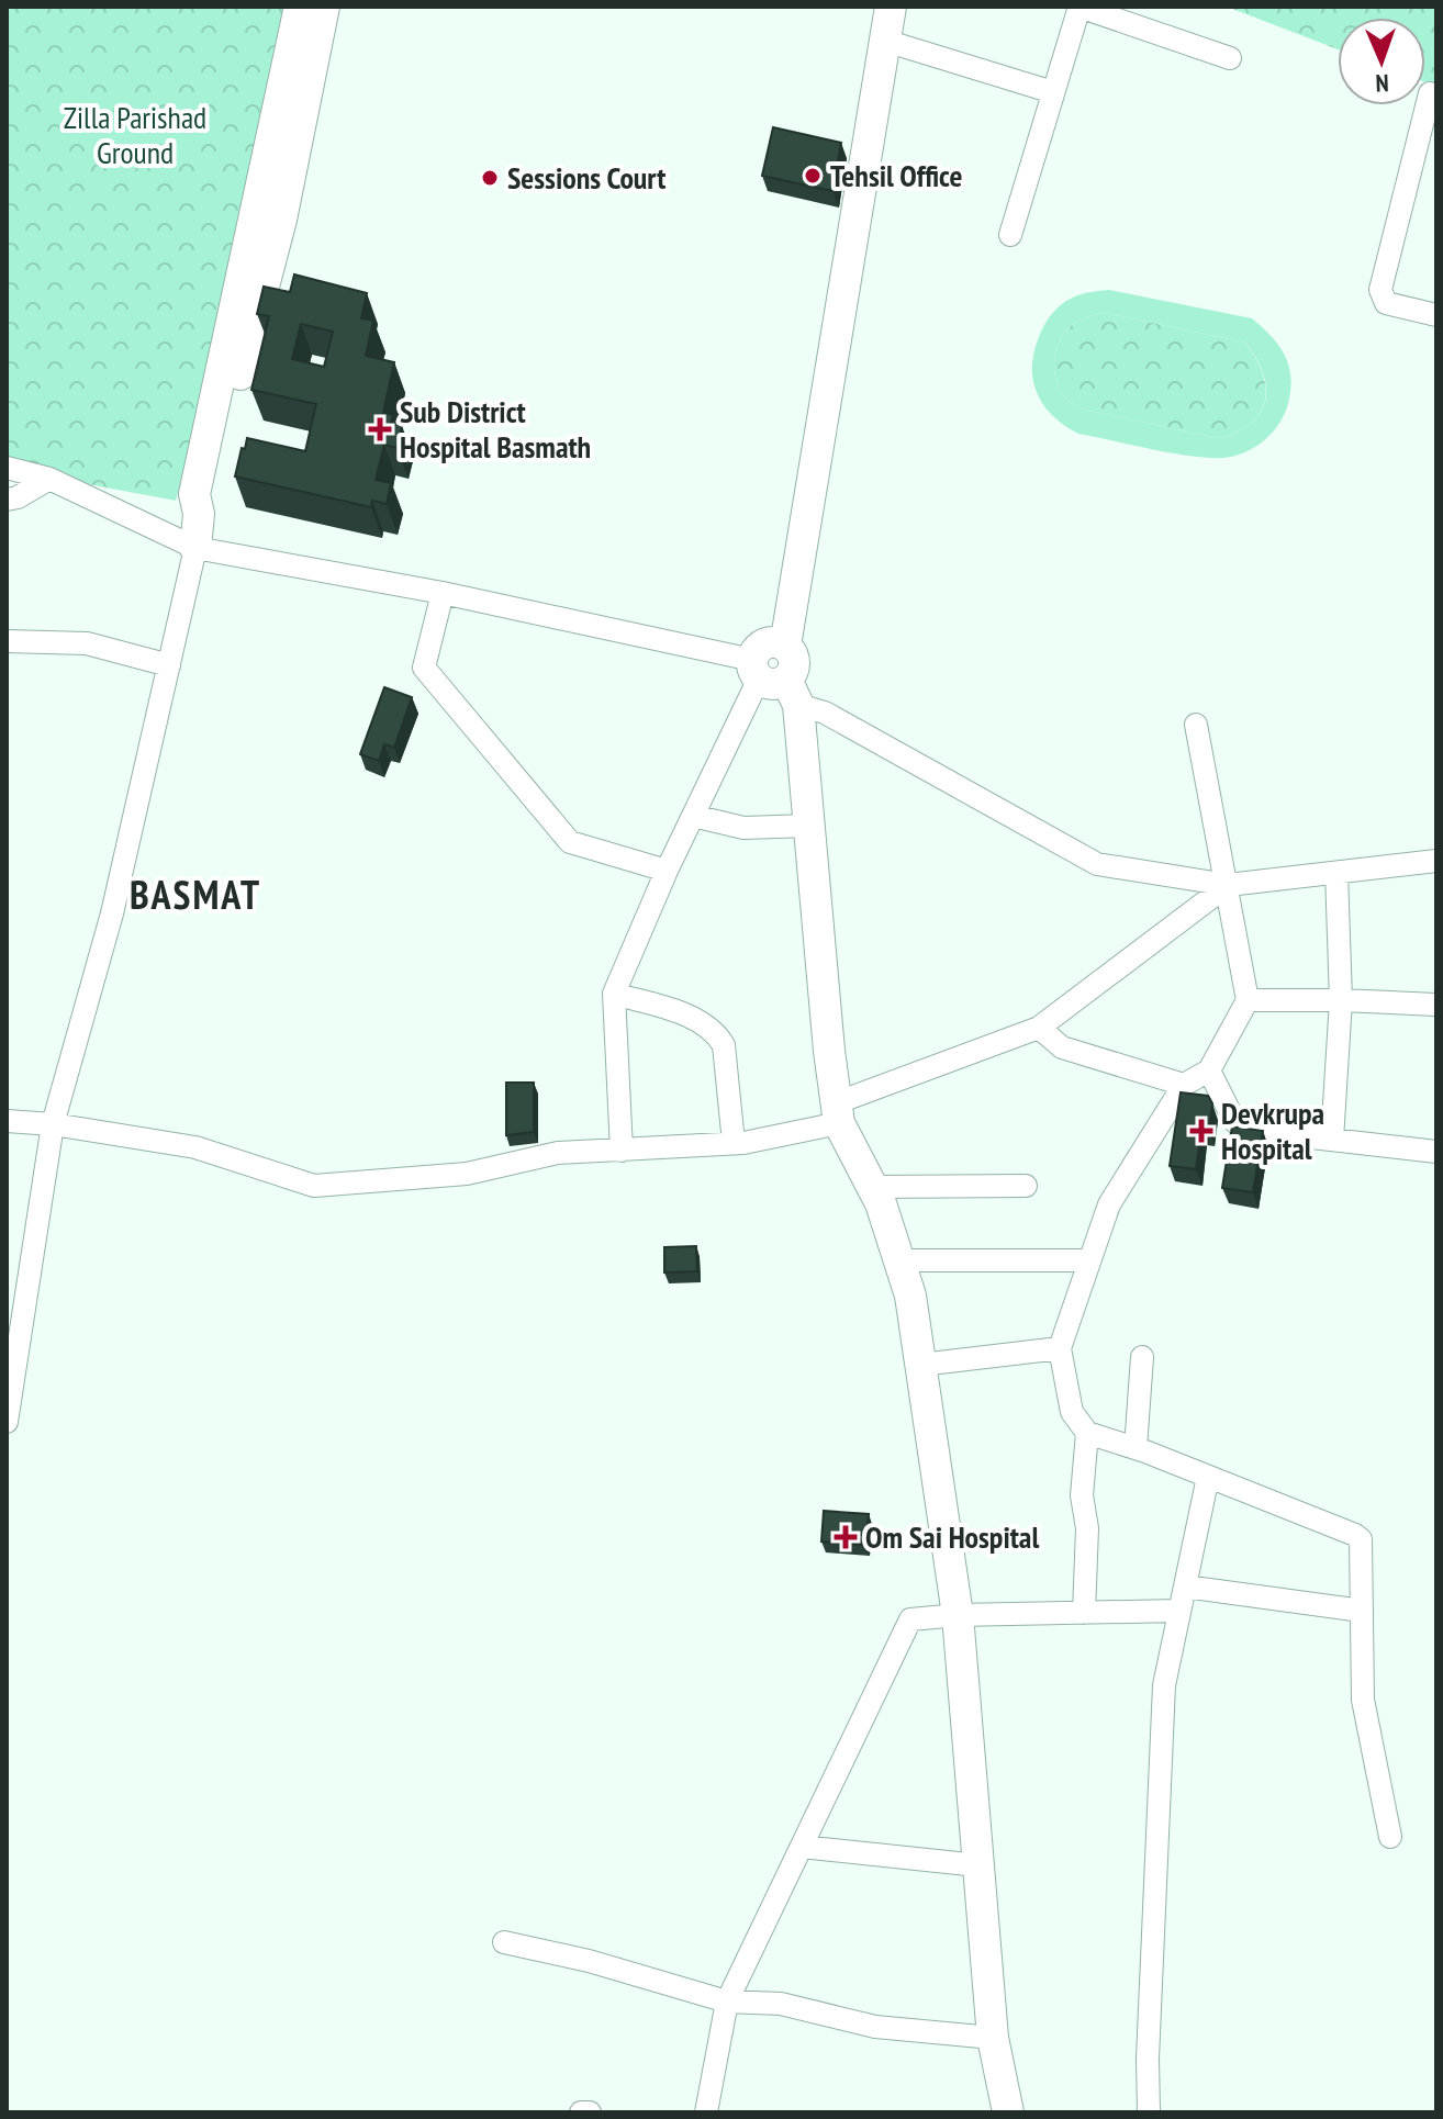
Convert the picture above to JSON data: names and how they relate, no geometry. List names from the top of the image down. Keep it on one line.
{"districts":["BASMAT"],"parks":["Zilla Parishad Ground"],"places":{"other":["Tehsil Office","Sessions Court"],"health":["Sub District Hospital Basmath","Devkrupa Hospital","Om Sai Hospital"]},"north":"bottom"}
